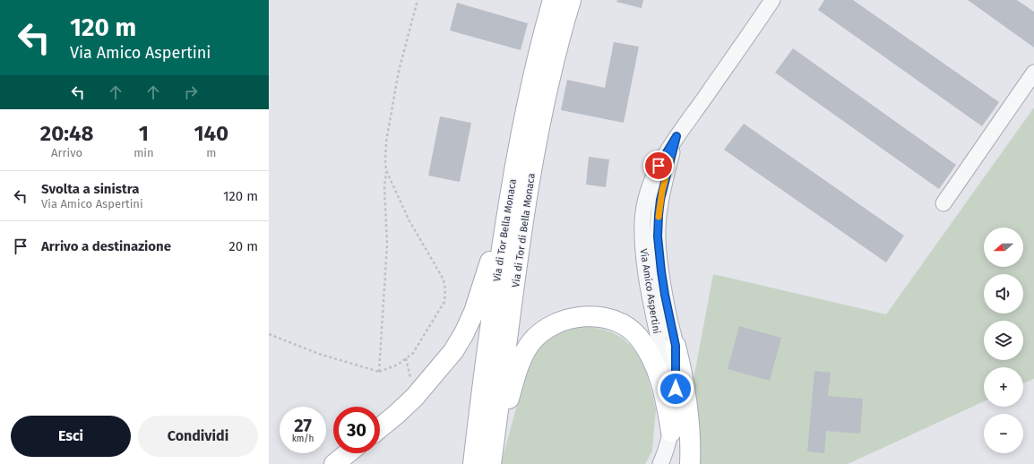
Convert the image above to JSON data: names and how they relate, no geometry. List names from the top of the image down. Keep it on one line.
{"streets":{"main road":["Via di Tor Bella Monaca","Via di Tor di Bella Monaca"],"street":["Via Amico Aspertini"]},"north":"left","page":{"turn":["120 m","Via Amico Aspertini"],"eta":["20:48","Arrivo","1","min","140","m"],"list":[{"name":"Svolta a sinistra","note":"Via Amico Aspertini","value":"120 m"},{"name":"Arrivo a destinazione","value":"20 m"}],"map_buttons":["+","−"],"speed":"27 km/h","limit":"30","buttons":["Esci","Condividi"]}}
